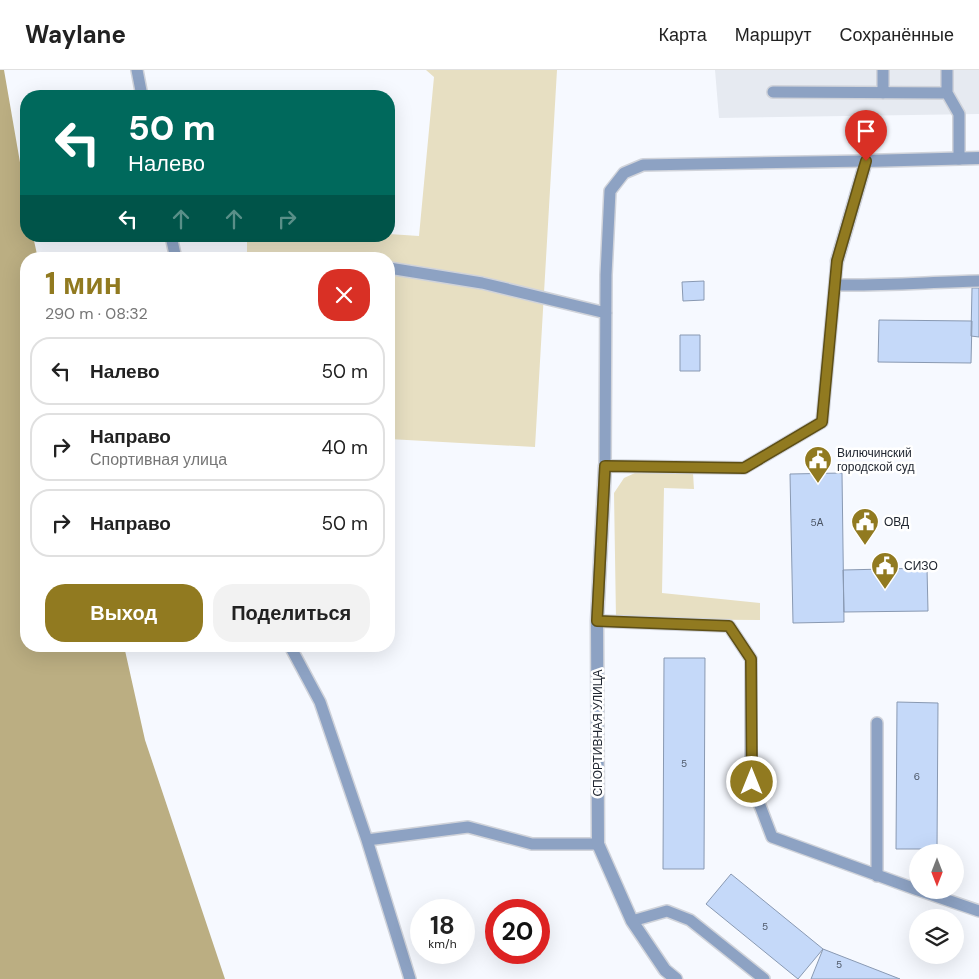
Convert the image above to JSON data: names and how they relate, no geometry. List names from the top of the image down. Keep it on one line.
{"streets":{"street":["СПОРТИВНАЯ УЛИЦА"]},"places":{"public building":["Вилючинский городской суд","ОВД","СИЗО"]},"house_numbers":["5А","5","6","5","5"],"north":"bottom","page":{"header":"Waylane","nav":["Карта","Маршрут","Сохранённые"],"turn":["50 m","Налево"],"heading":["1 мин","290 m · 08:32"],"list":[{"name":"Налево","value":"50 m"},{"name":"Направо","note":"Спортивная улица","value":"40 m"},{"name":"Направо","value":"50 m"}],"buttons":["Выход","Поделиться"],"speed":"18 km/h","limit":"20"}}
